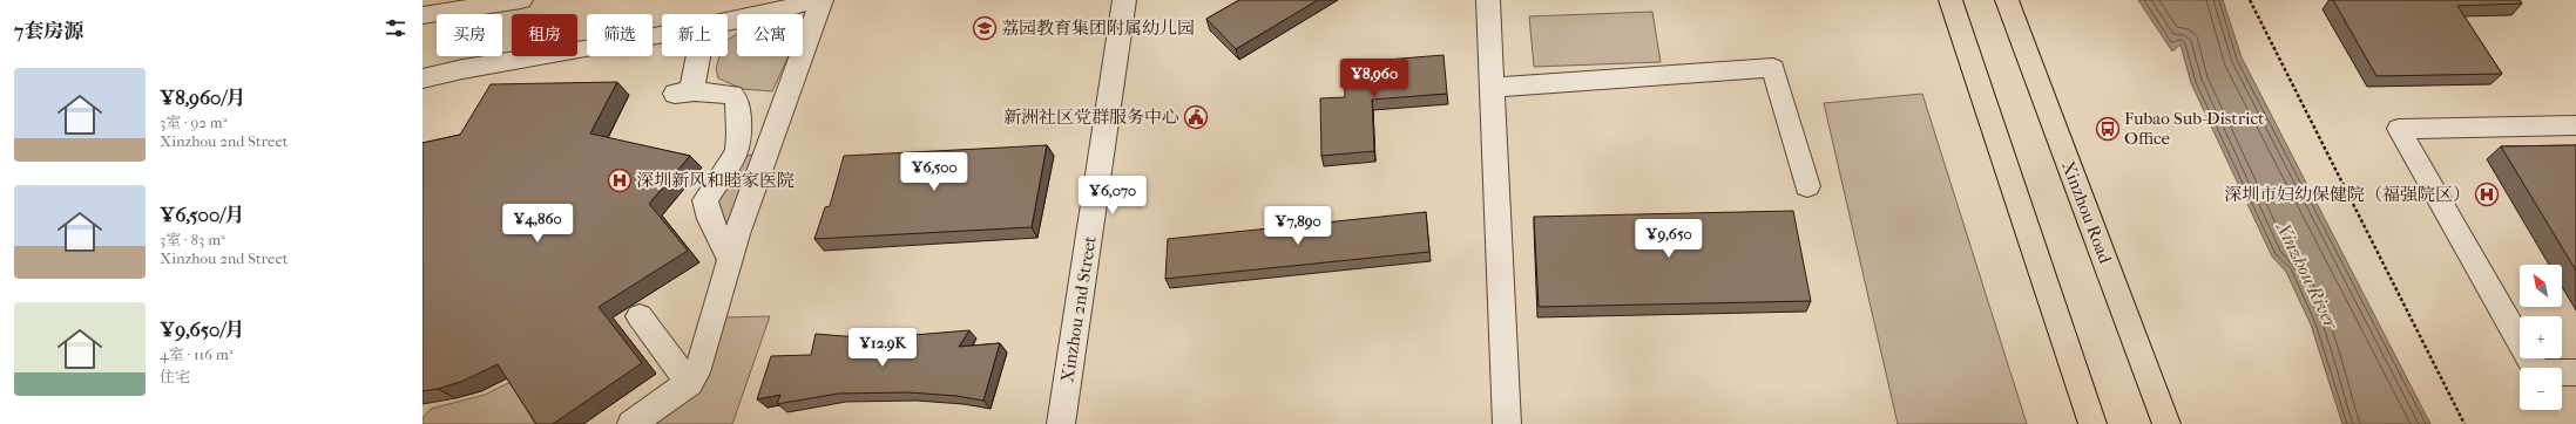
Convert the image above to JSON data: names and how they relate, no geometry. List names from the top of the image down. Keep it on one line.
{"streets":{"main road":["Xinzhou Road"],"street":["Xinzhou 2nd Street"]},"water":["Xinzhou River"],"places":{"school or university":["荔园教育集团附属幼儿园"],"public building":["新洲社区党群服务中心"],"bus stop":["Fubao Sub-District Office"],"hospital":["深圳新风和睦家医院","深圳市妇幼保健院（福强院区）"]},"north":"top left","page":{"heading":"7套房源","chip":["买房","租房","筛选","新上","公寓"],"list":[{"name":"¥8,960/月","note":"3室 · 92 m² · Xinzhou 2nd Street"},{"name":"¥6,500/月","note":"3室 · 83 m² · Xinzhou 2nd Street"},{"name":"¥9,650/月","note":"4室 · 116 m² · 住宅"}],"price":["¥8,960","¥6,500","¥6,070","¥4,860","¥7,890","¥9,650","¥12.9K"],"map_buttons":["+","−"]}}
